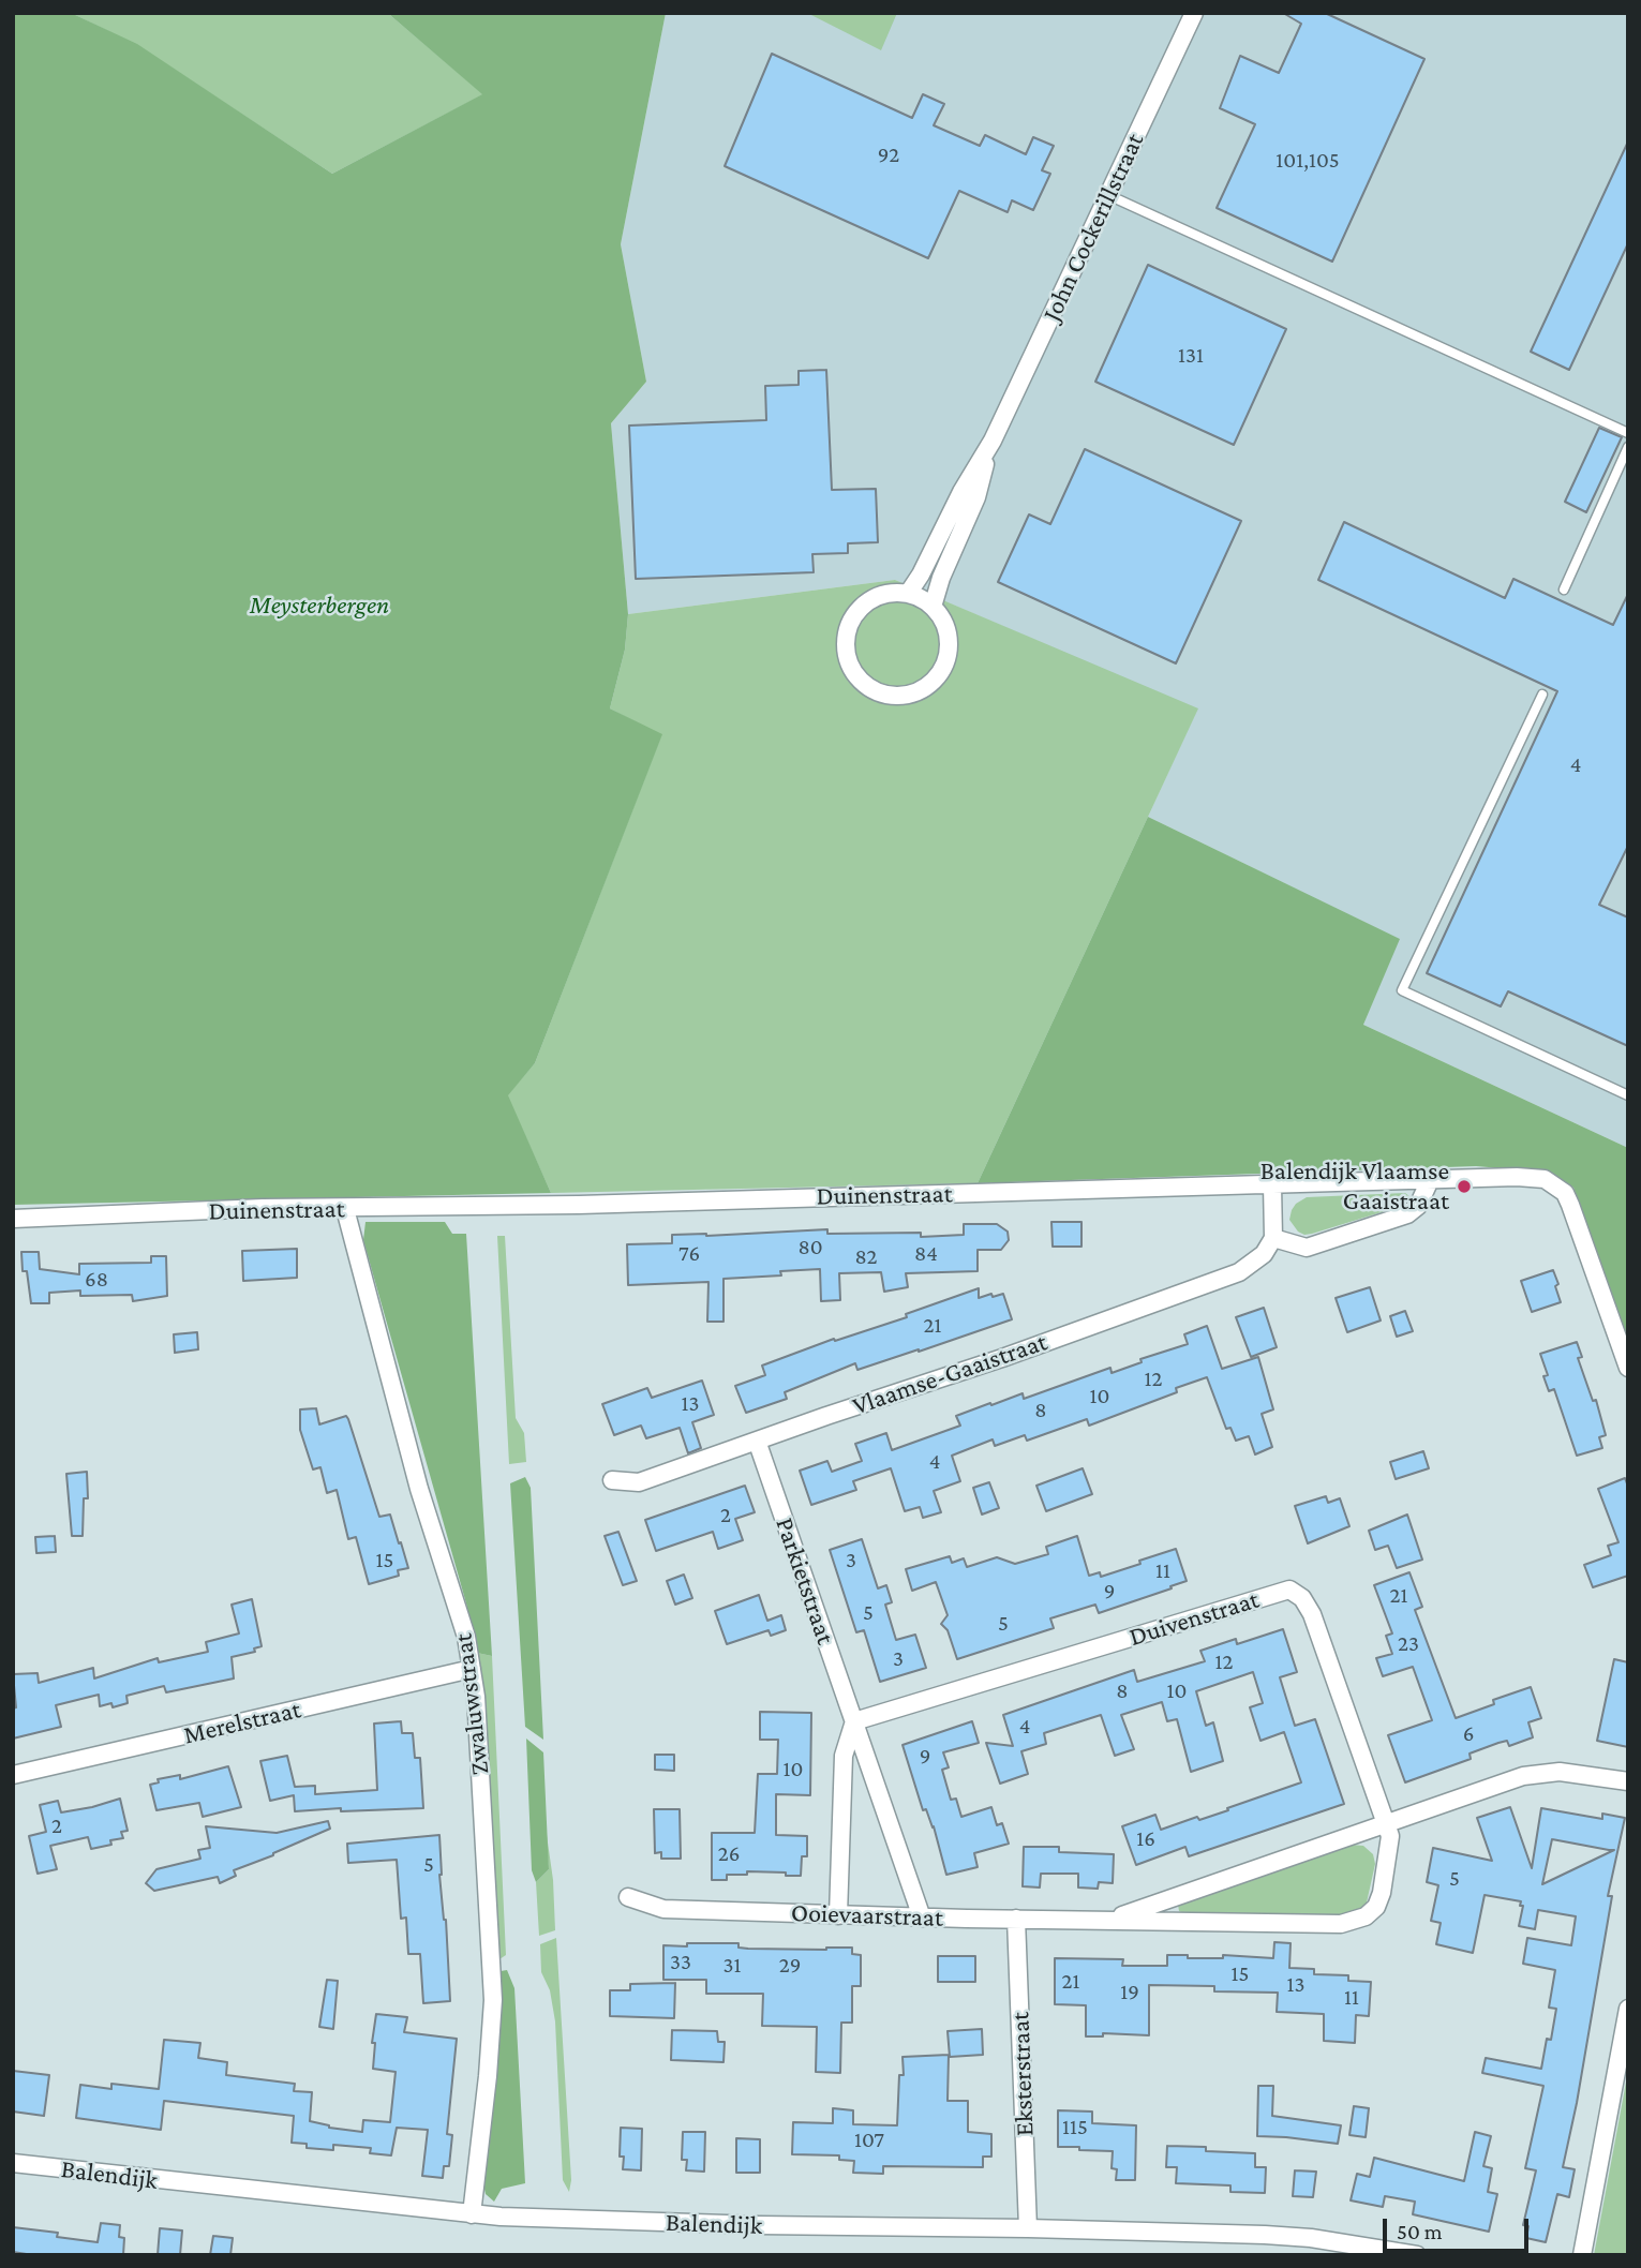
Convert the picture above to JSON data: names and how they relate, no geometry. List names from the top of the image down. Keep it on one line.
{"streets":{"street":["John Cockerillstraat","Duinenstraat","Vlaamse-Gaaistraat","Parkietstraat","Duivenstraat","Zwaluwstraat","Merelstraat","Ooievaarstraat","Eksterstraat","Balendijk"]},"crossings":[["Duinenstraat","Zwaluwstraat"],["Vlaamse-Gaaistraat","Parkietstraat"],["Parkietstraat","Duivenstraat"],["Parkietstraat","Ooievaarstraat"],["Duivenstraat","Ooievaarstraat"],["Zwaluwstraat","Merelstraat"],["Zwaluwstraat","Balendijk"],["Ooievaarstraat","Eksterstraat"],["Eksterstraat","Balendijk"]],"parks":["Meysterbergen"],"places":["Balendijk Vlaamse Gaaistraat"],"house_numbers":["92","101,105","131","4","80","76","84","82","68","21","12","10","13","8","4","2","15","3","11","9","21","5","5","23","3","12","8","10","4","6","9","10","2","16","26","5","5","33","31","29","15","21","13","19","11","115","107"],"scale_bar":"50 m"}
